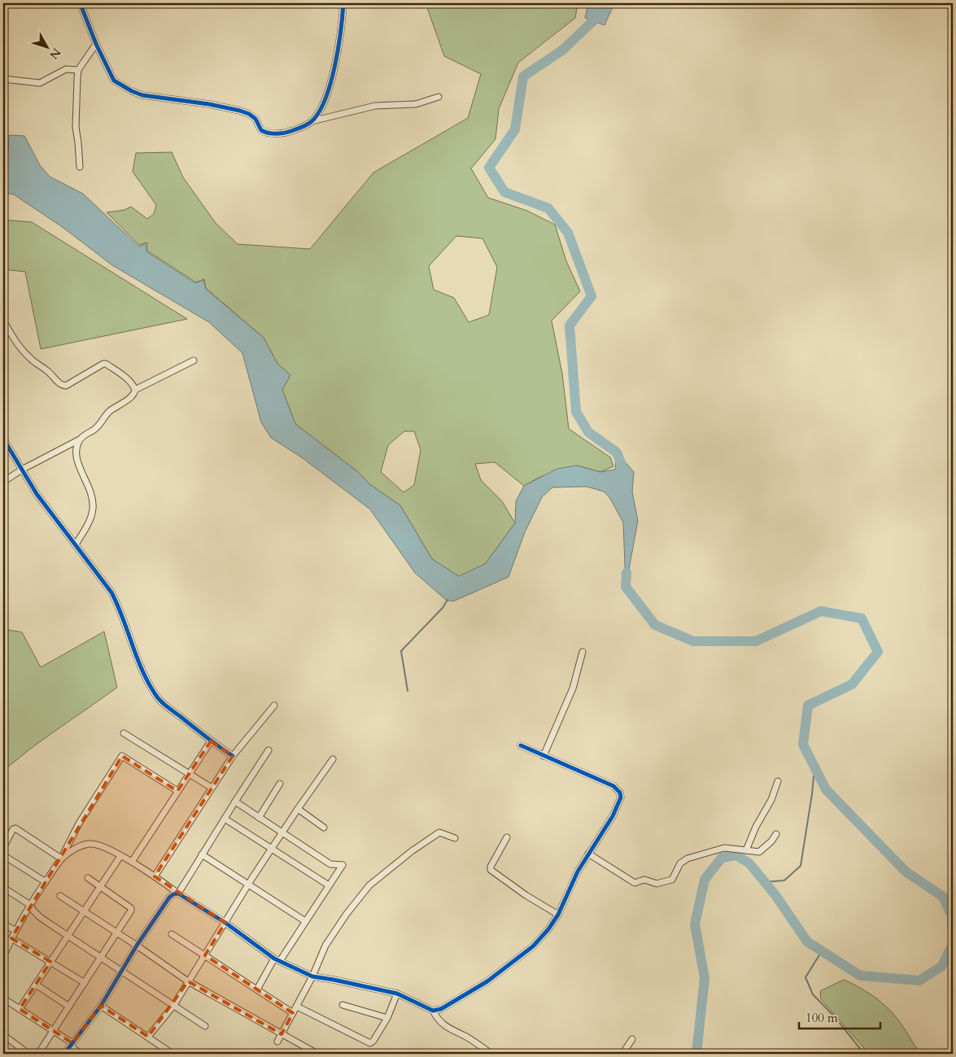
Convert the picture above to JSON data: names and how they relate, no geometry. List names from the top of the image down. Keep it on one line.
{"scale_bar":"100 m","north":"bottom right"}
